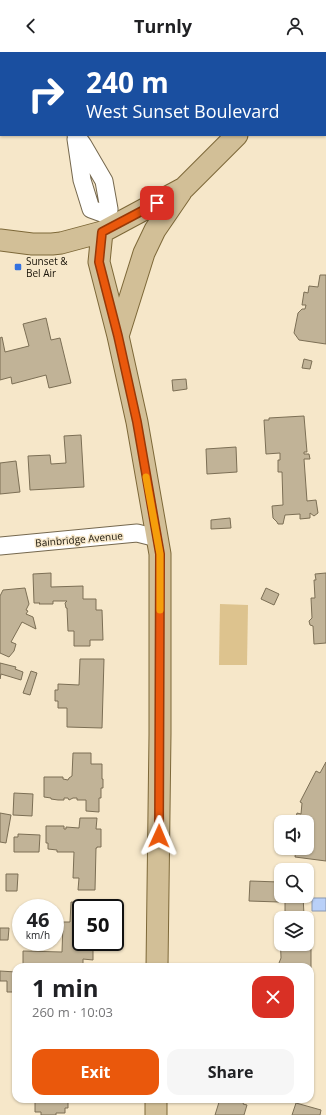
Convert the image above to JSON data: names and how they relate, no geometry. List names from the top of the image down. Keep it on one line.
{"streets":{"street":["Bainbridge Avenue"]},"places":{"transit":["Sunset & Bel Air"]},"page":{"header":"Turnly","turn":["240 m","West Sunset Boulevard"],"speed":"46 km/h","limit":"50","heading":["1 min","260 m · 10:03"],"buttons":["Exit","Share"]}}
